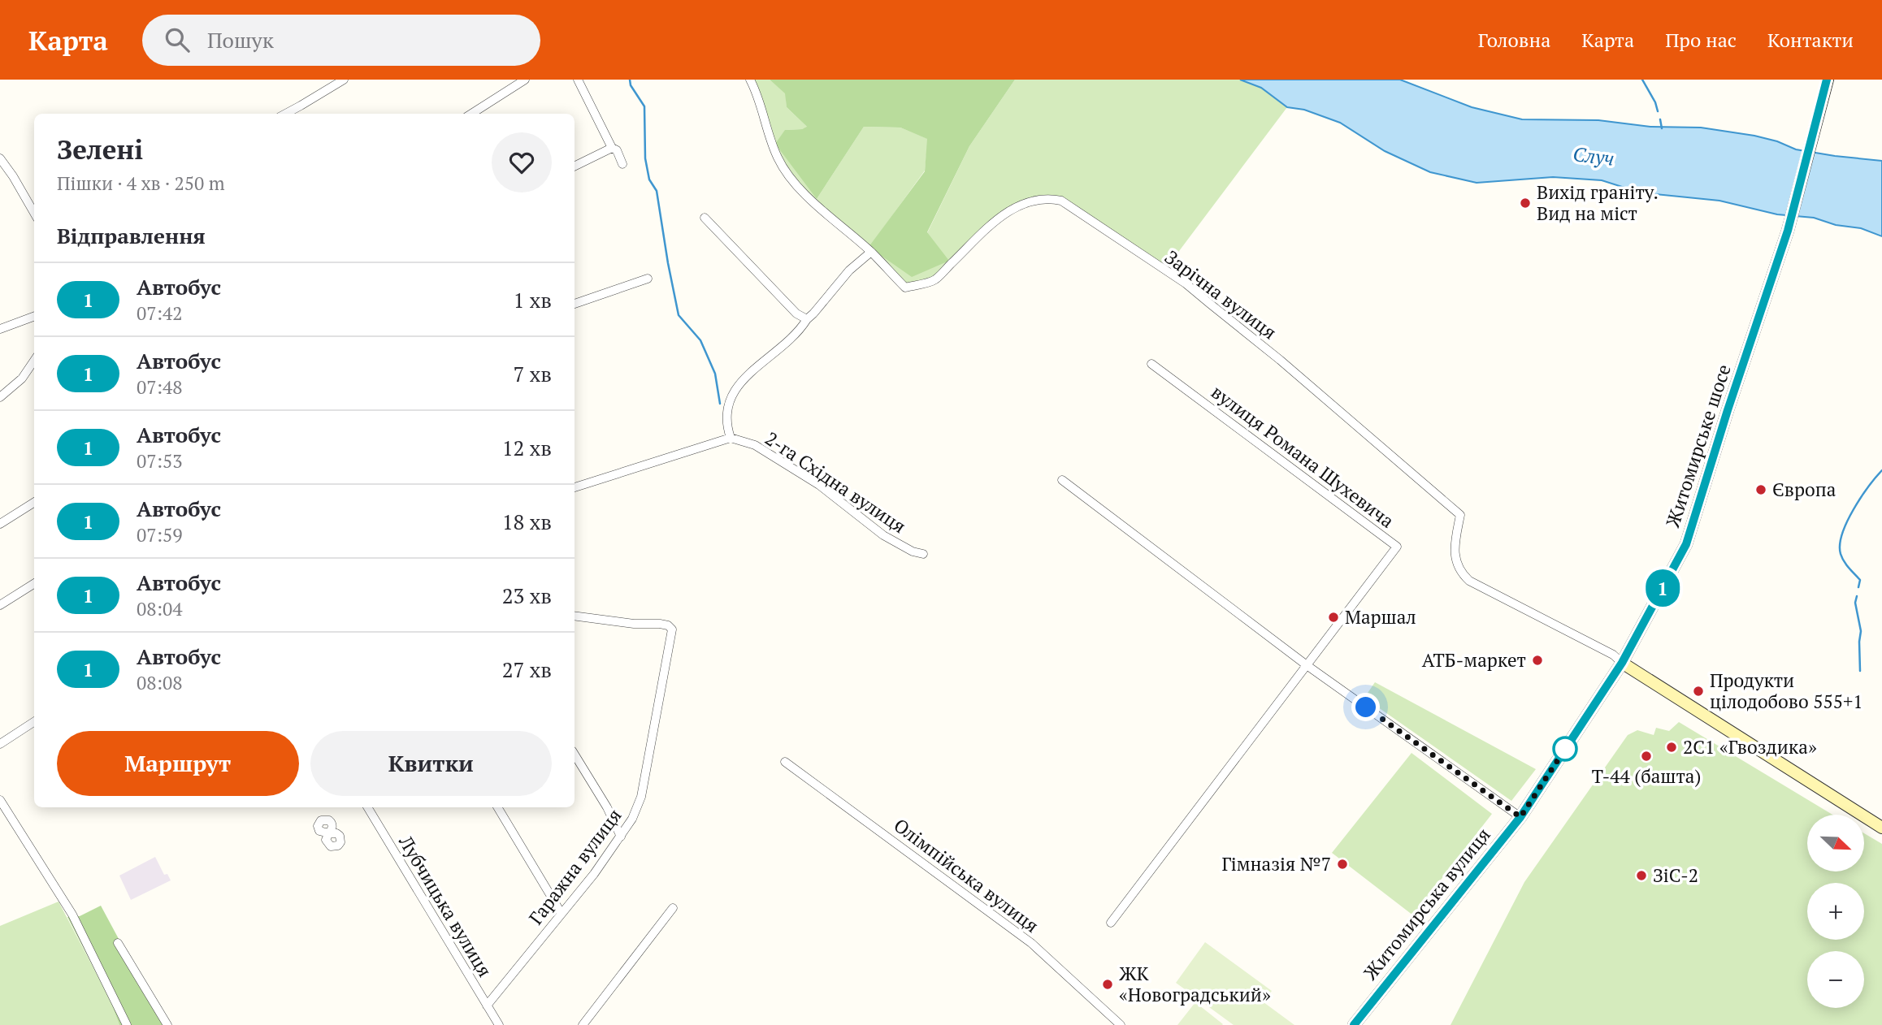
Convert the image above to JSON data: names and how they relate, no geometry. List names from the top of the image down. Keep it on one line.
{"streets":{"main road":["Житомирське шосе","Житомирська вулиця"],"street":["Зарічна вулиця","вулиця Романа Шухевича","2-га Східна вулиця","Гаражна вулиця","Олімпійська вулиця","Лубчицька вулиця"]},"crossings":[["Зарічна вулиця","Житомирське шосе"],["Зарічна вулиця","Житомирська вулиця"],["Житомирське шосе","Житомирська вулиця"],["Гаражна вулиця","Лубчицька вулиця"]],"water":["Случ"],"places":["Вихід граніту. Вид на міст","Європа","Маршал","АТБ-маркет","Продукти цілодобово 555+1","2С1 «Гвоздика»","Т-44 (башта)","Гімназія №7","ЗіС-2","ЖК «Новоградський»"],"lines":["bus line 1"],"north":"bottom right","page":{"header":"Карта","search":"Пошук","nav":["Головна","Карта","Про нас","Контакти"],"on_map":"1","heading":[["Зелені","Пішки · 4 хв · 250 m"],"Відправлення"],"list":[{"mark":"1","name":"Автобус","note":"07:42","value":"1 хв"},{"mark":"1","name":"Автобус","note":"07:48","value":"7 хв"},{"mark":"1","name":"Автобус","note":"07:53","value":"12 хв"},{"mark":"1","name":"Автобус","note":"07:59","value":"18 хв"},{"mark":"1","name":"Автобус","note":"08:04","value":"23 хв"},{"mark":"1","name":"Автобус","note":"08:08","value":"27 хв"}],"buttons":["Маршрут","Квитки"],"map_buttons":["+","−"]}}
